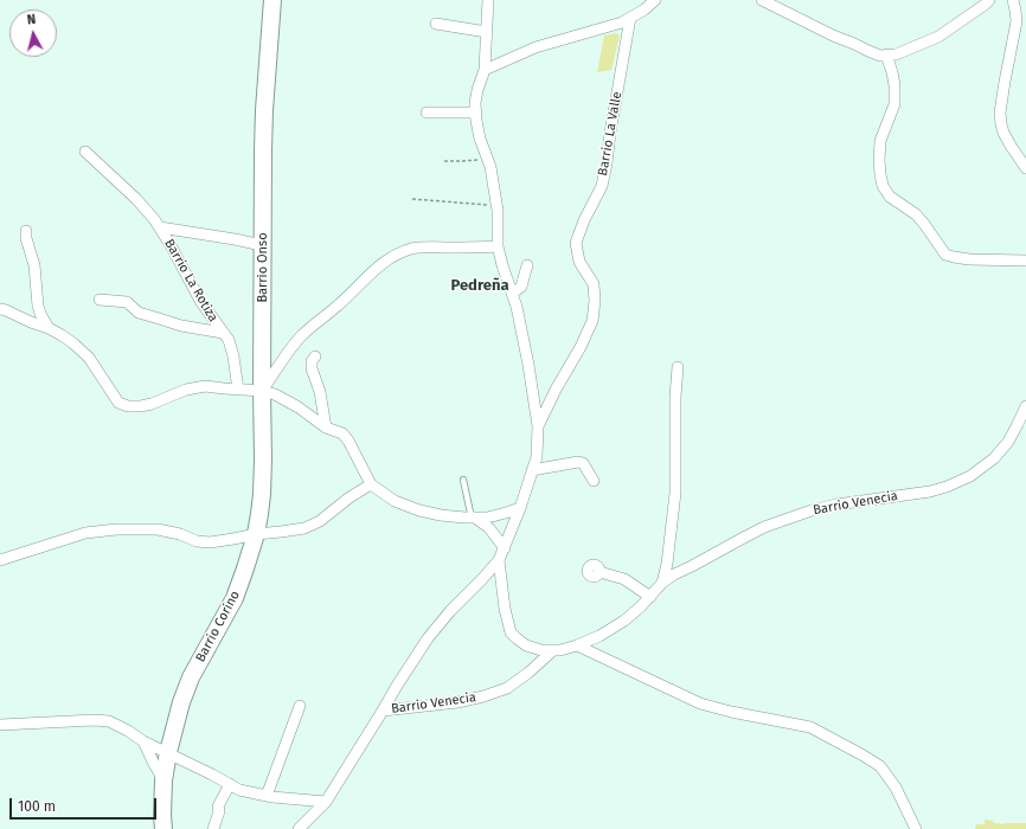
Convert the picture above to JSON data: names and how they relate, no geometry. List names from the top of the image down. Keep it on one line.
{"streets":{"main road":["Barrio Onso","Barrio Corino"],"street":["Barrio La Valle","Barrio La Rotiza","Barrio Venecia"]},"crossings":[["Barrio Onso","Barrio La Rotiza"],["Barrio Onso","Barrio Corino"]],"districts":["Pedreña"],"scale_bar":"100 m","north":"top"}
